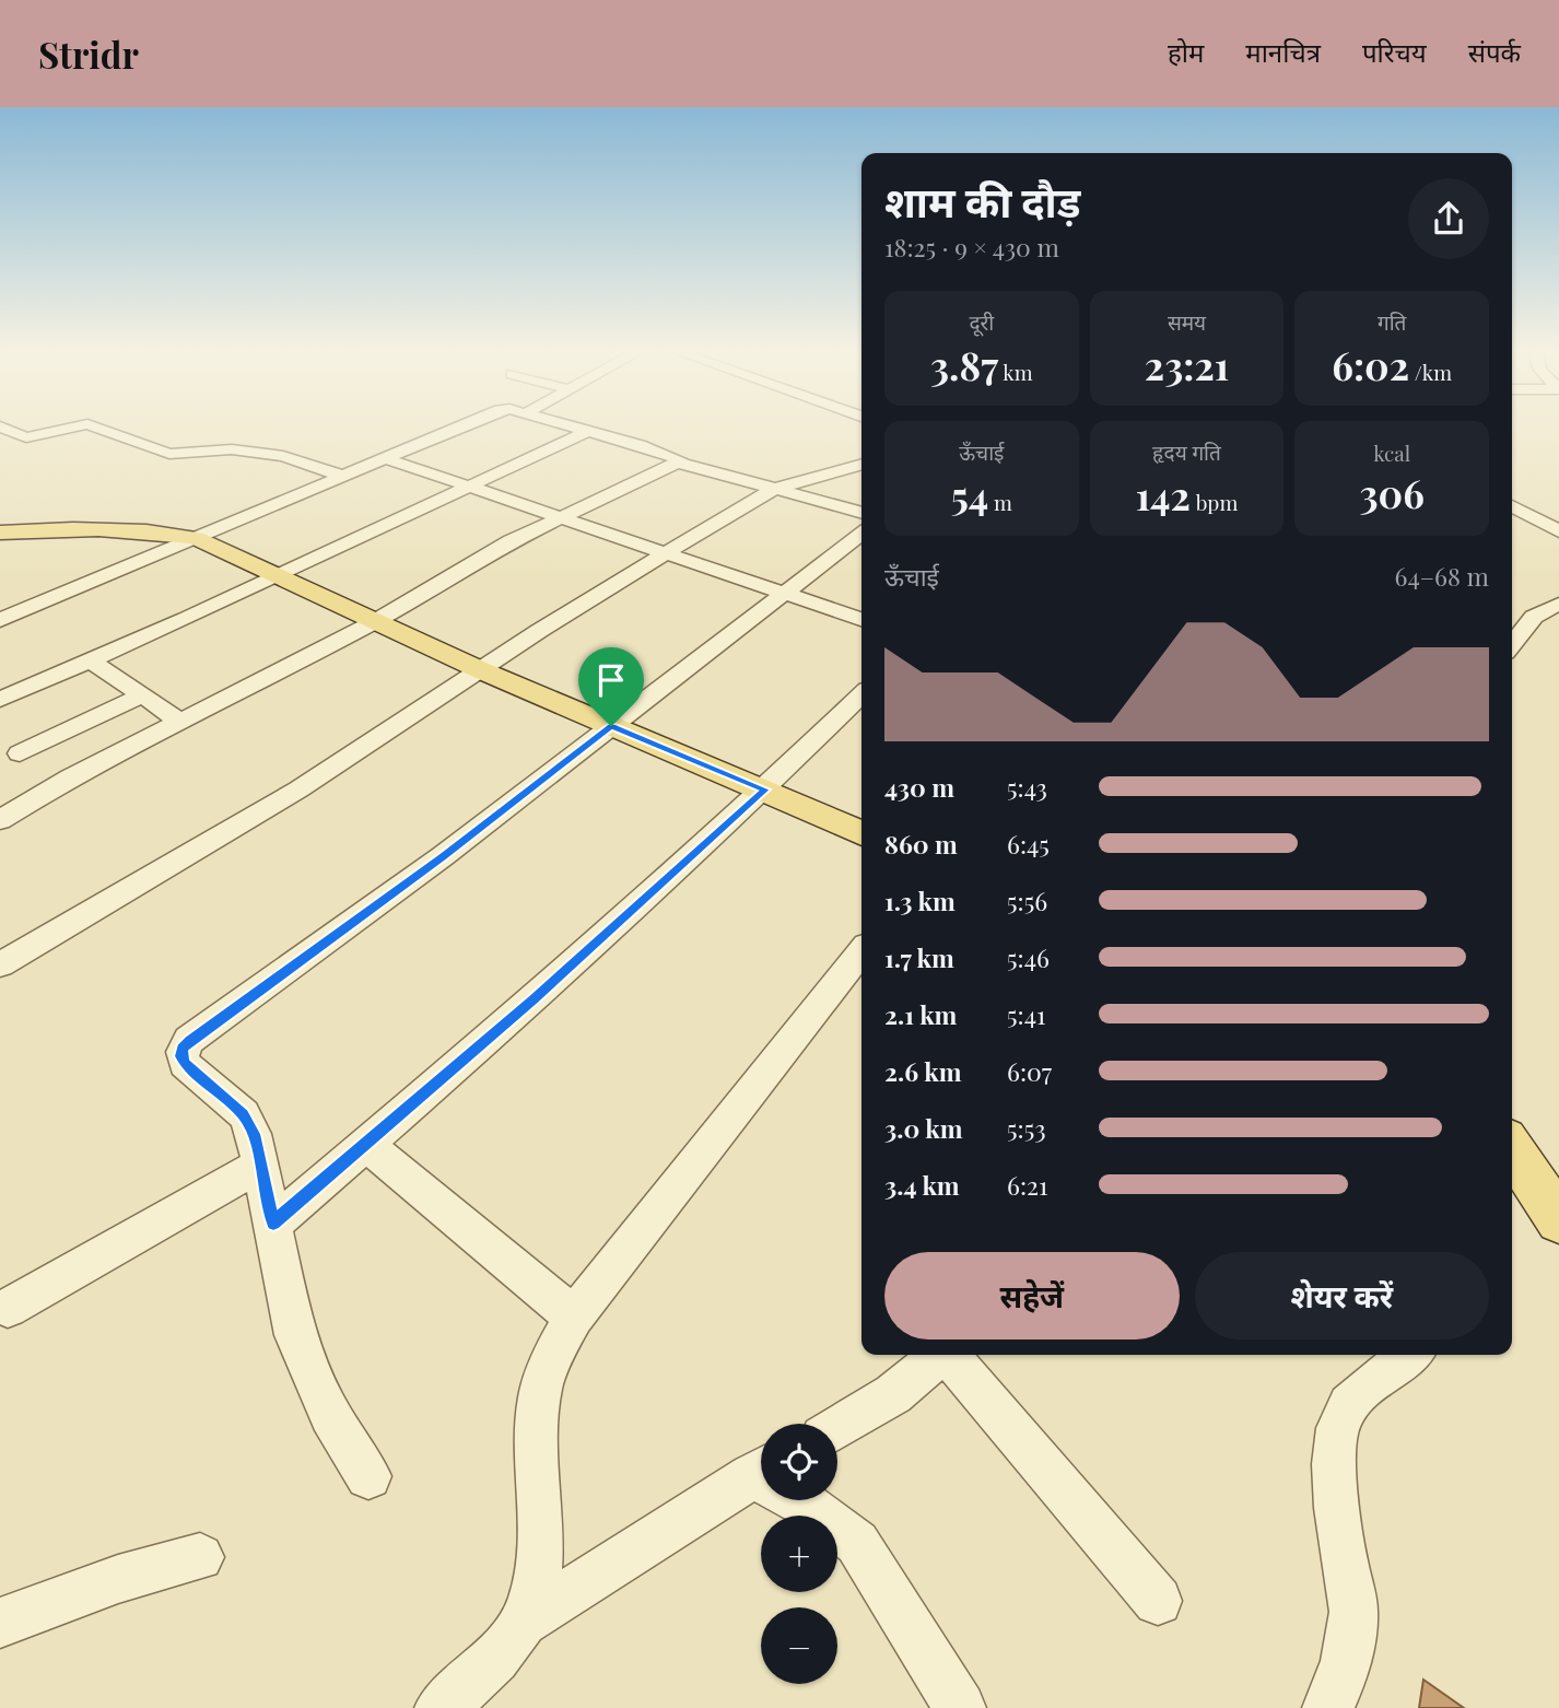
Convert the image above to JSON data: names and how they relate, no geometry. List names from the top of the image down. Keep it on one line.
{"page":{"header":"Stridr","nav":["होम","मानचित्र","परिचय","संपर्क"],"heading":["शाम की दौड़","18:25 · 9 × 430 m"],"stats":[["दूरी","3.87 km"],["समय","23:21"],["गति","6:02 /km"],["ऊँचाई","54 m"],["हृदय गति","142 bpm"],["kcal","306"]],"chart":["ऊँचाई","64–68 m"],"list":[{"name":"430 m","note":"5:43"},{"name":"860 m","note":"6:45"},{"name":"1.3 km","note":"5:56"},{"name":"1.7 km","note":"5:46"},{"name":"2.1 km","note":"5:41"},{"name":"2.6 km","note":"6:07"},{"name":"3.0 km","note":"5:53"},{"name":"3.4 km","note":"6:21"}],"buttons":["सहेजें","शेयर करें"],"map_buttons":["+","−"]}}
